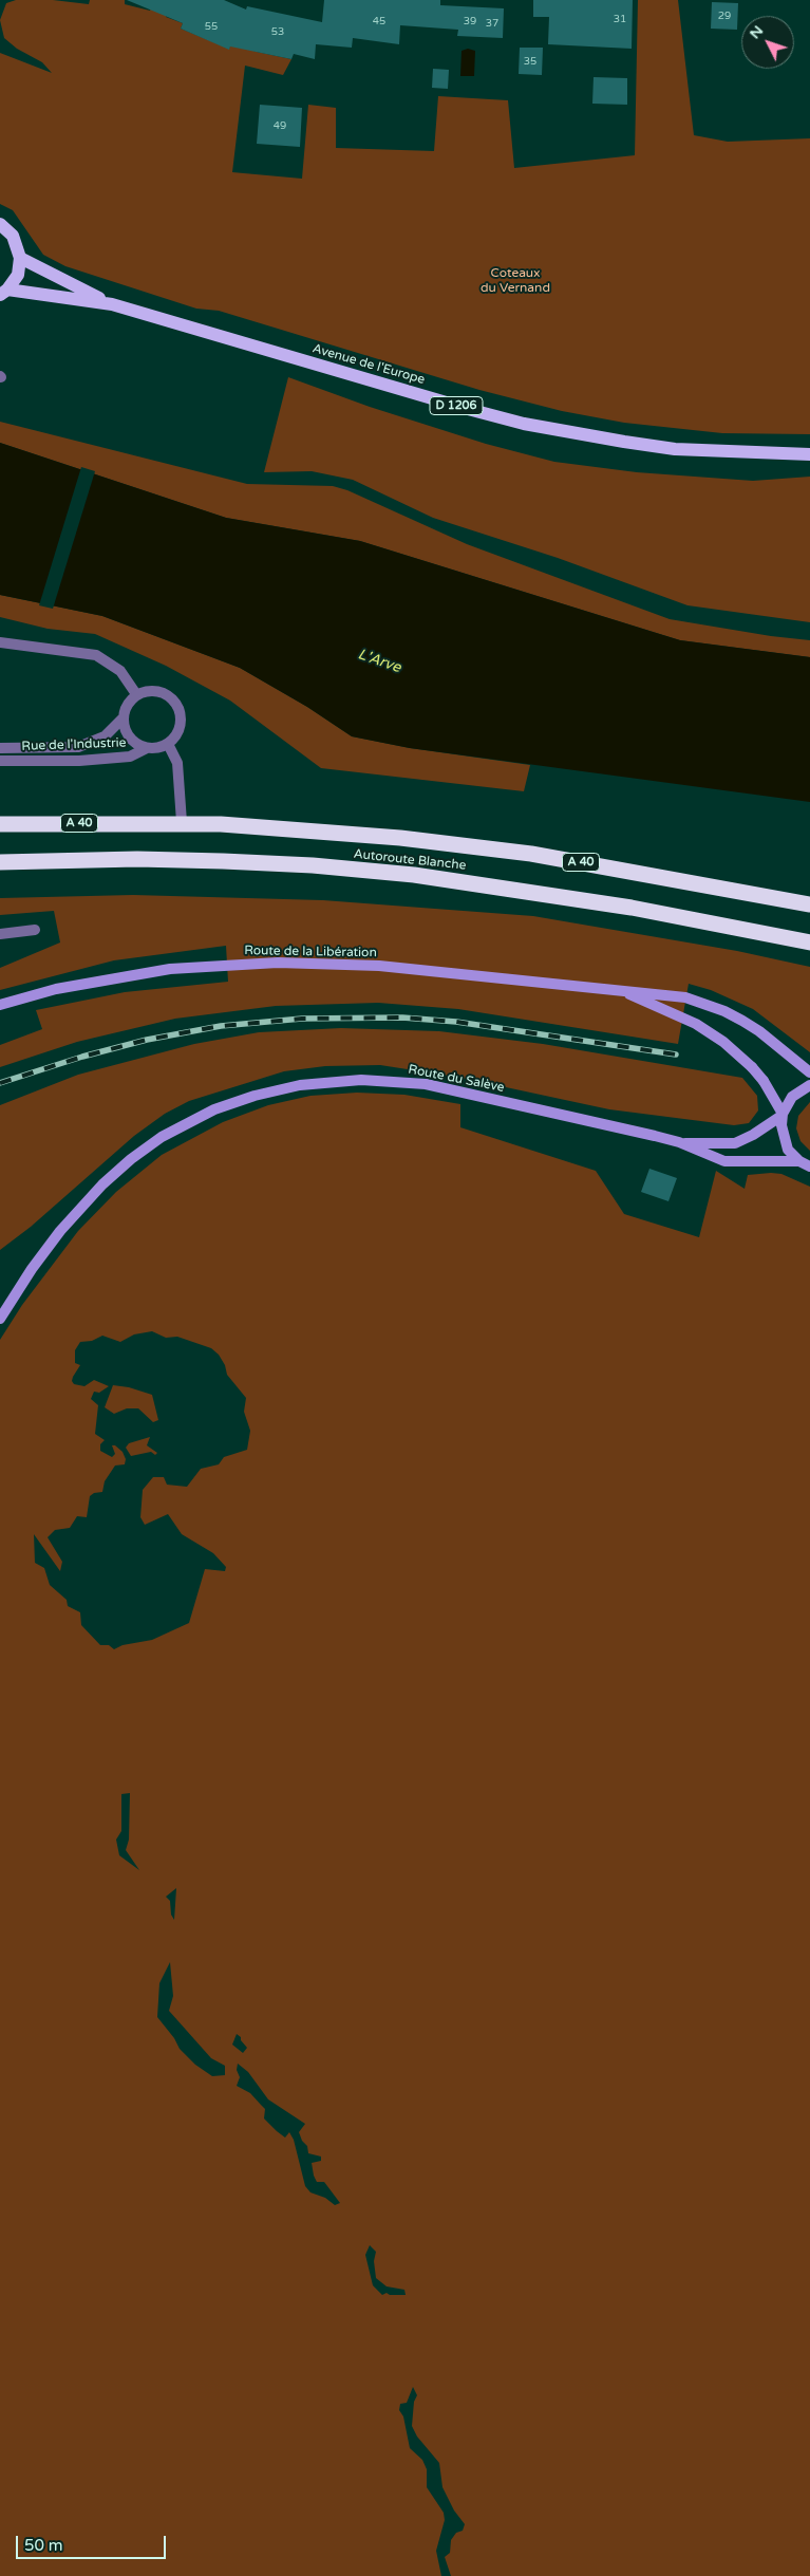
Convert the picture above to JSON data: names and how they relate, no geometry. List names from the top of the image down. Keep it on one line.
{"streets":{"highway":["A 40","Autoroute Blanche"],"main road":["Avenue de l'Europe","D 1206","Route de la Libération","Route du Salève"],"street":["Rue de l'Industrie"]},"crossings":[["Avenue de l'Europe","D 1206"],["Route de la Libération","Route du Salève"]],"water":["L'Arve"],"parks":["Coteaux du Vernand"],"house_numbers":["29","31","45","39","37","55","53","35","49"],"scale_bar":"50 m","north":"top left"}
